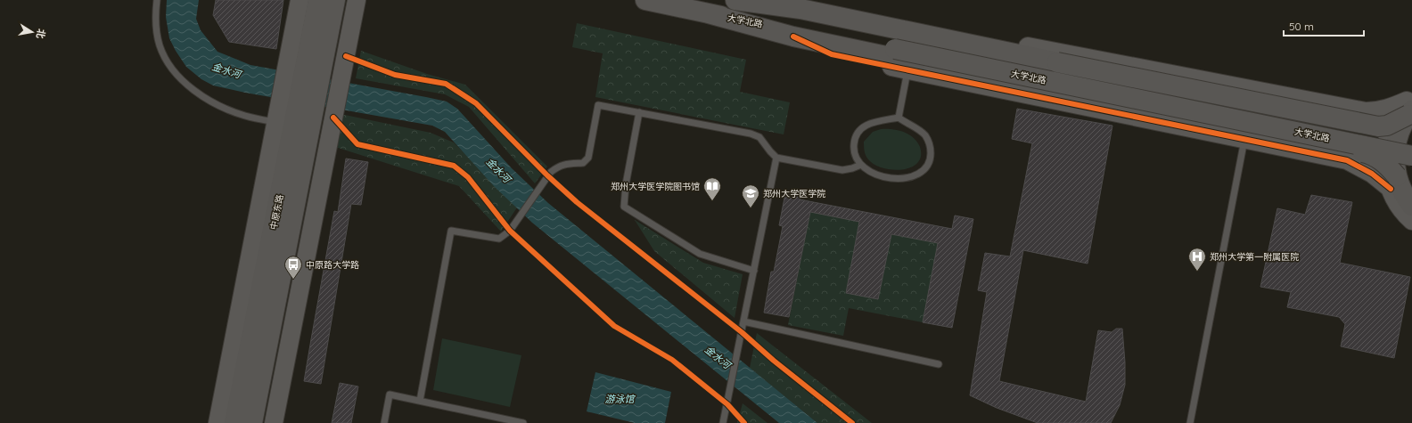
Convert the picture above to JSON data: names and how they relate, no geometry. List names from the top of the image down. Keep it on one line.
{"streets":{"main road":["大学北路","中原东路"]},"water":["金水河","游泳馆"],"places":{"library":["郑州大学医学院图书馆"],"school or university":["郑州大学医学院"],"hospital":["郑州大学第一附属医院"],"bus stop":["中原路大学路"]},"scale_bar":"50 m","north":"right"}
